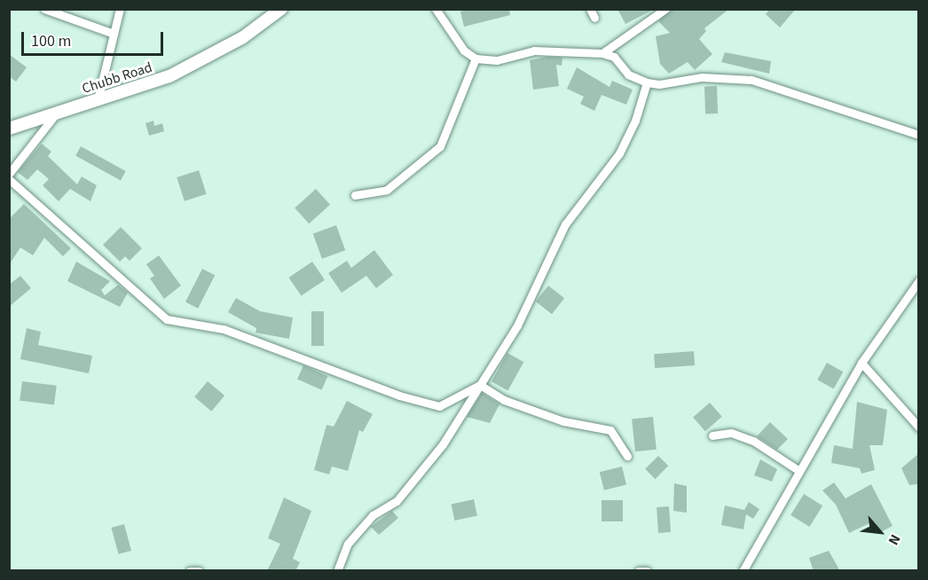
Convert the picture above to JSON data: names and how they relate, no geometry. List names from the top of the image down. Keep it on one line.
{"streets":{"street":["Chubb Road"]},"scale_bar":"100 m","north":"bottom right"}
